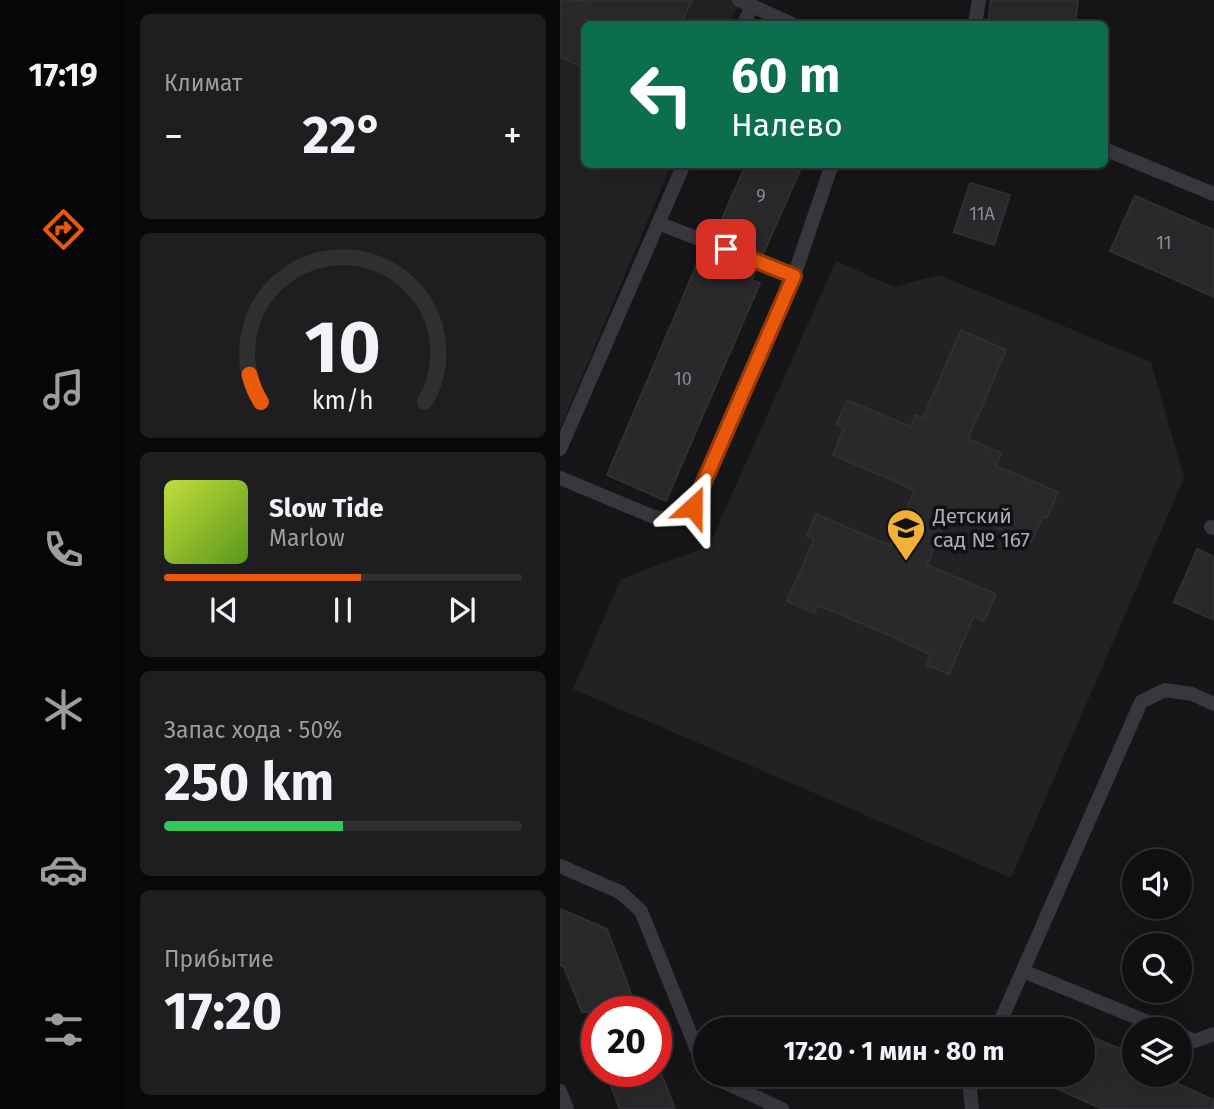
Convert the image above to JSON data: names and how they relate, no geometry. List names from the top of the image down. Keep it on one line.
{"places":{"school or university":["Детский сад № 167"]},"house_numbers":["9","11А","11","10"],"page":{"tabs":"17:19","tile":["Климат",["Запас хода · 50%","250 km"],["Прибытие","17:20"]],"turn":["60 m","Налево"],"heat":["−","22°","+"],"song":["Slow Tide","Marlow"],"limit":"20","trip":"17:20 · 1 мин · 80 m","gauge":["10","km/h"]}}
